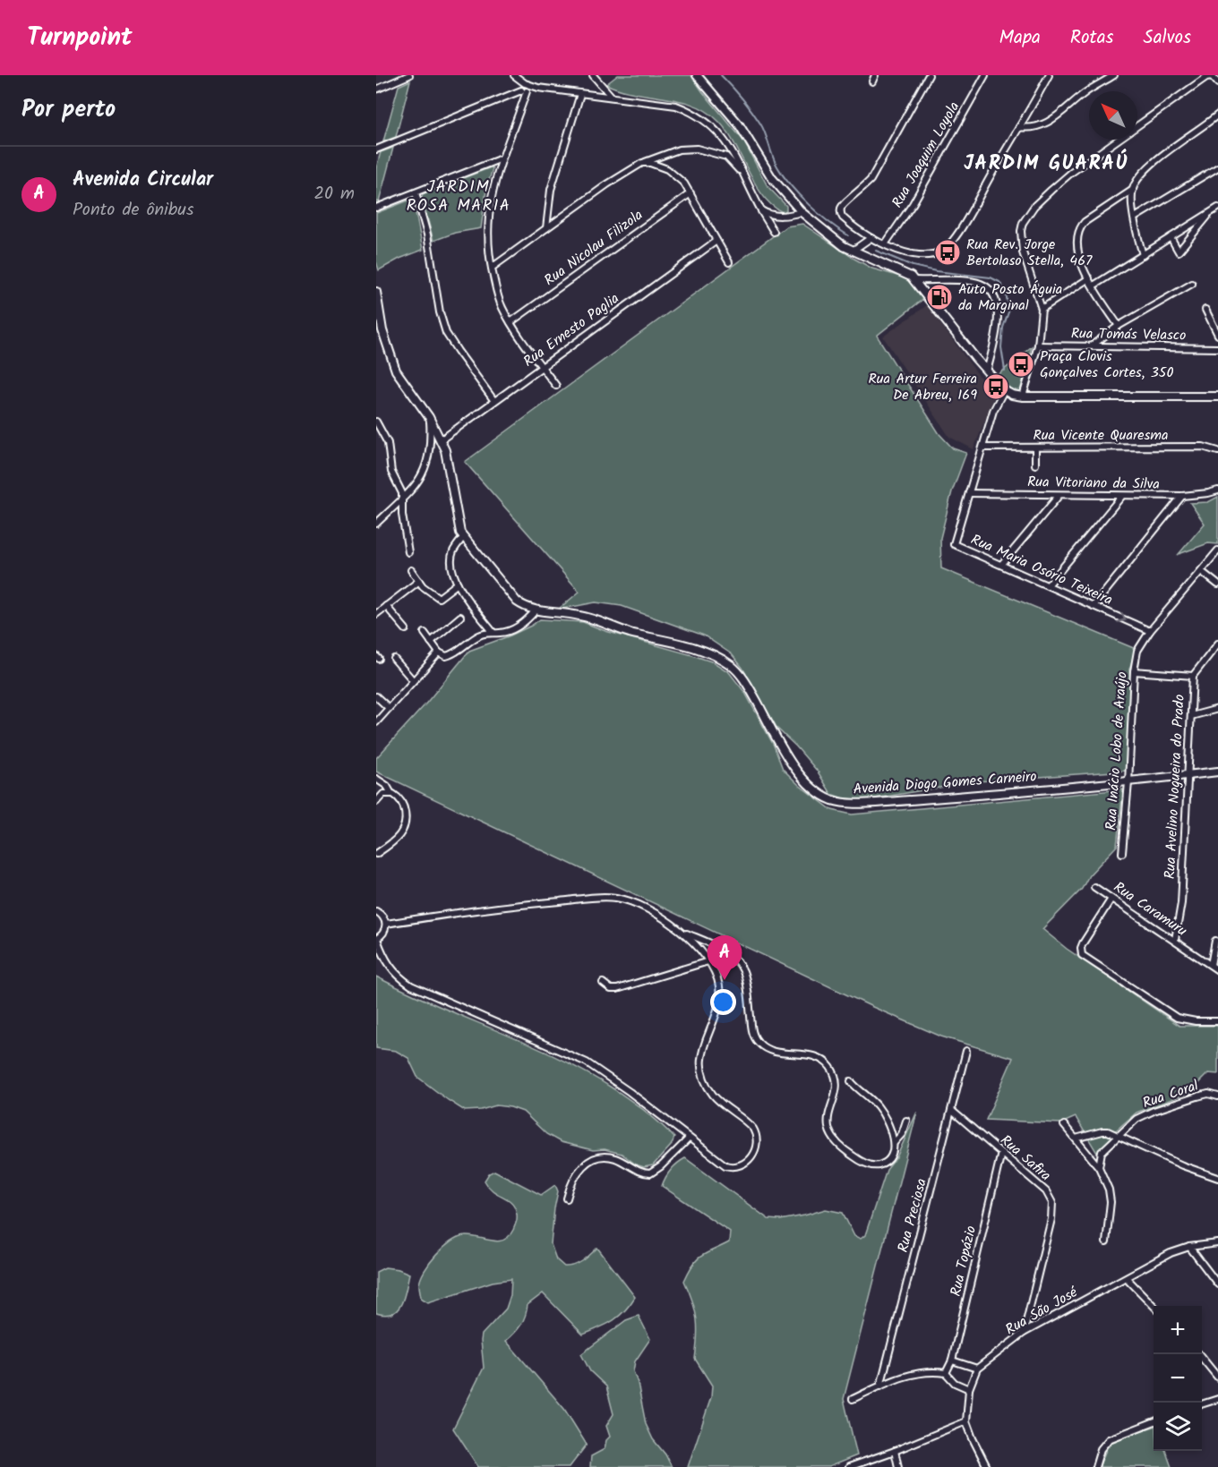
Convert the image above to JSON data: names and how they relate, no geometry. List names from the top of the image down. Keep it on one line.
{"streets":{"street":["Rua Joaquim Loyola","Rua Nicolau Filizola","Rua Ernesto Paglia","Rua Tomás Velasco","Rua Vicente Quaresma","Rua Vitoriano da Silva","Rua Maria Osório Teixeira","Rua Inácio Lobo de Araújo","Avenida Diogo Gomes Carneiro","Rua Avelino Nogueira do Prado","Rua Caramuru","Rua Coral","Rua Safira","Rua Preciosa","Rua Topázio","Rua São José"]},"crossings":[["Rua Ernesto Paglia","Avenida Diogo Gomes Carneiro"],["Rua Vicente Quaresma","Rua Maria Osório Teixeira"],["Rua Vitoriano da Silva","Rua Maria Osório Teixeira"],["Rua Maria Osório Teixeira","Rua Inácio Lobo de Araújo"],["Rua Inácio Lobo de Araújo","Avenida Diogo Gomes Carneiro"],["Avenida Diogo Gomes Carneiro","Rua Avelino Nogueira do Prado"],["Rua Avelino Nogueira do Prado","Rua Caramuru"],["Rua Safira","Rua Preciosa"],["Rua Safira","Rua Topázio"],["Rua Safira","Rua São José"]],"districts":["JARDIM GUARAÚ","JARDIM ROSA MARIA"],"places":{"bus stop":["Rua Rev. Jorge Bertolaso Stella, 467","Praça Clovis Gonçalves Cortes, 350","Rua Artur Ferreira De Abreu, 169"],"fuel station":["Auto Posto Águia da Marginal"]},"north":"top left","page":{"header":"Turnpoint","nav":["Mapa","Rotas","Salvos"],"heading":"Por perto","list":[{"mark":"A","name":"Avenida Circular","note":"Ponto de ônibus","value":"20 m"}],"pins":"A","map_buttons":["+","−"]}}
